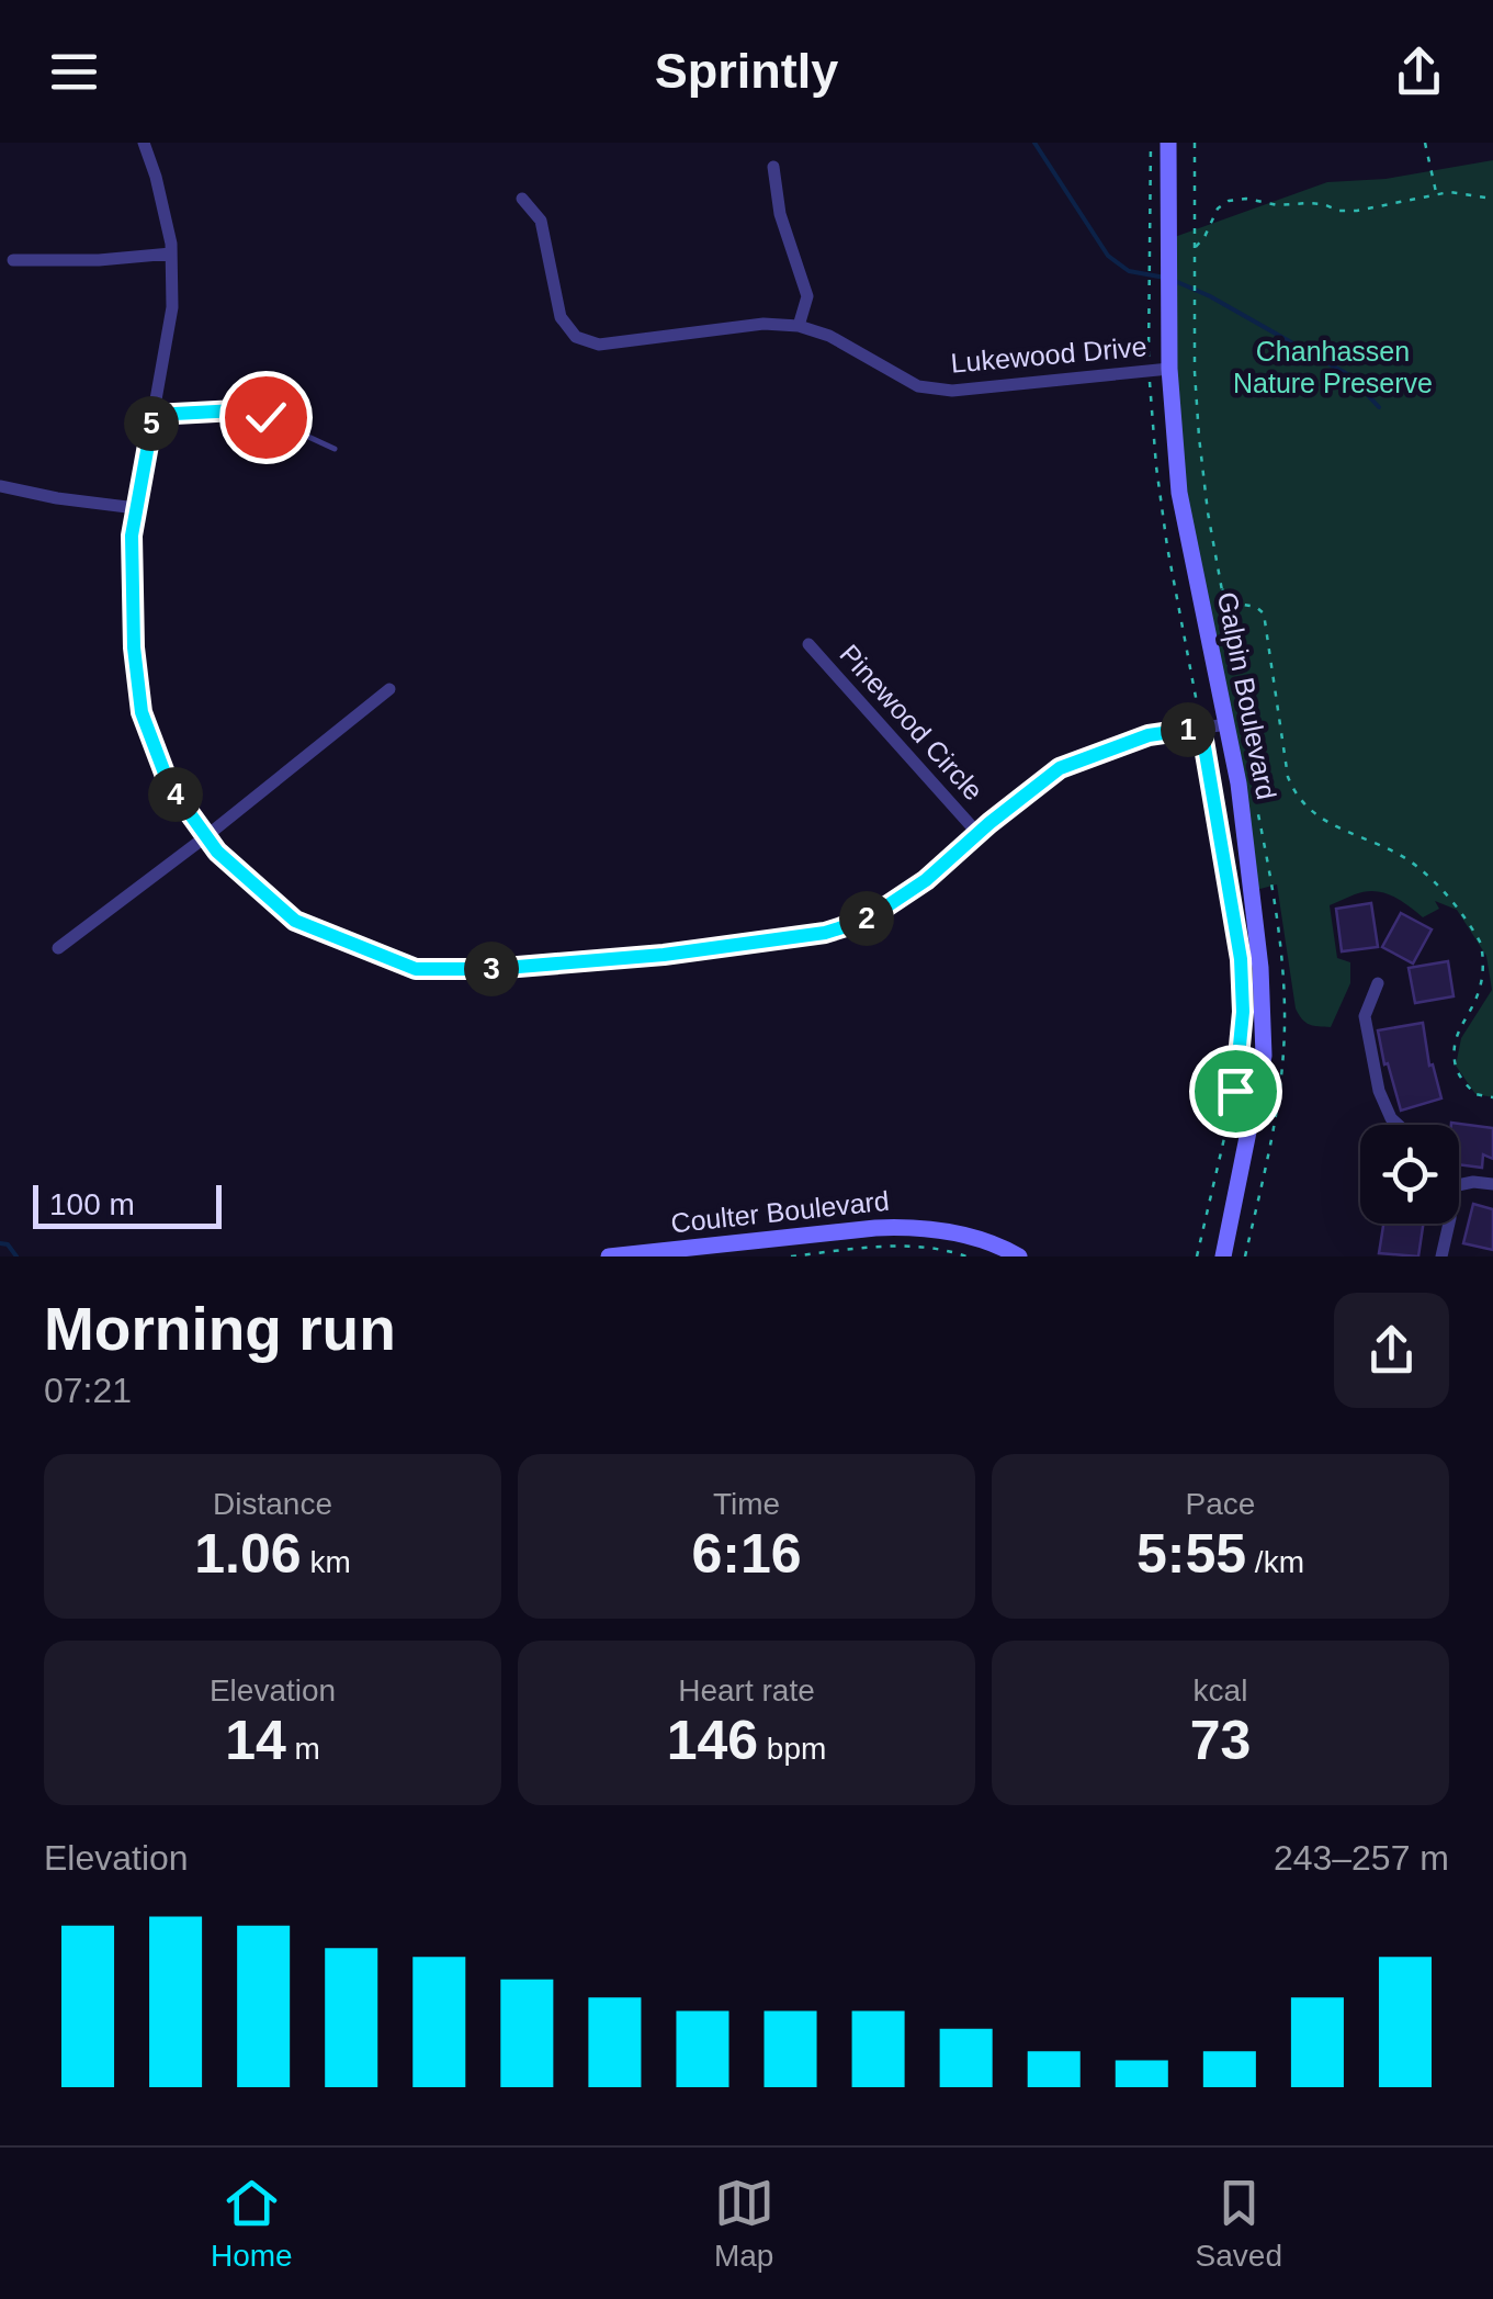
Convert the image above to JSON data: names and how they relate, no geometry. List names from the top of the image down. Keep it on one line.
{"streets":{"street":["Lukewood Drive","Galpin Boulevard","Pinewood Circle","Coulter Boulevard"]},"crossings":[["Lukewood Drive","Galpin Boulevard"]],"parks":["Chanhassen Nature Preserve"],"scale_bar":"100 m","page":{"header":"Sprintly","pins":["5","1","4","2","3"],"scale":"100 m","heading":["Morning run","07:21"],"stats":[["Distance","1.06 km"],["Time","6:16"],["Pace","5:55 /km"],["Elevation","14 m"],["Heart rate","146 bpm"],["kcal","73"]],"chart":["Elevation","243–257 m"],"tabs":["Home","Map","Saved"]}}
